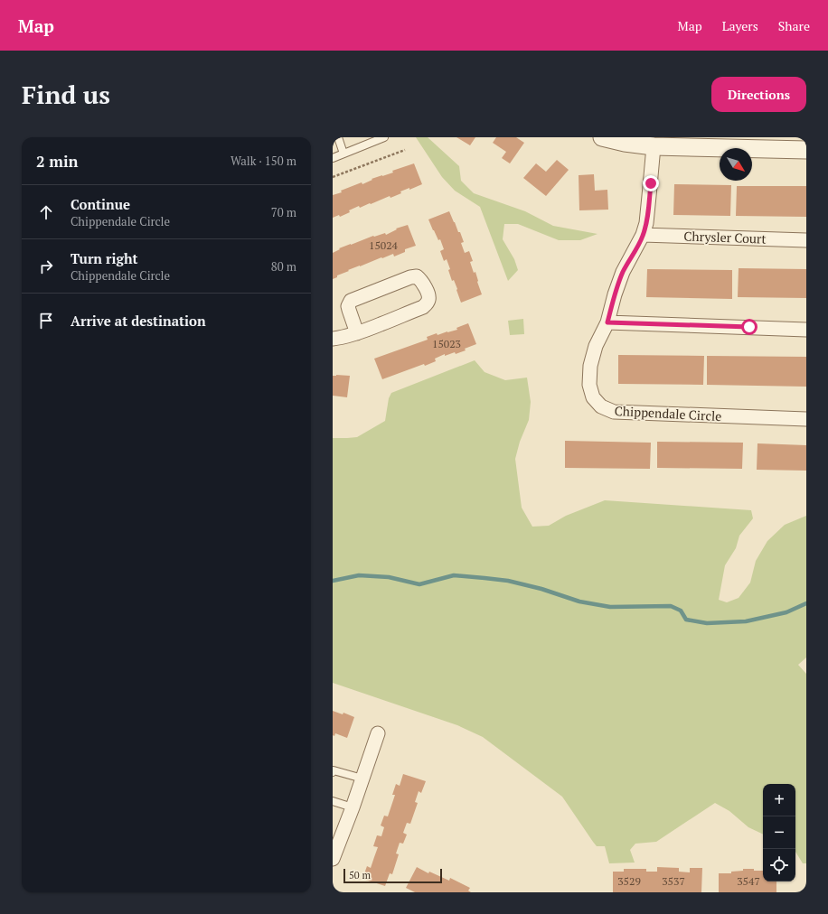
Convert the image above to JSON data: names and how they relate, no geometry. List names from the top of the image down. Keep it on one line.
{"streets":{"street":["Chrysler Court","Chippendale Circle"]},"crossings":[["Chrysler Court","Chippendale Circle"]],"house_numbers":["15024","15023","3529","3537","3547"],"scale_bar":"50 m","north":"bottom right","page":{"header":"Map","nav":["Map","Layers","Share"],"buttons":"Directions","title":"Find us","heading":["2 min","Walk · 150 m"],"list":[["Continue","Chippendale Circle","70 m"],["Turn right","Chippendale Circle","80 m"],"Arrive at destination"],"map_buttons":["+","−"],"scale":"50 m"}}
